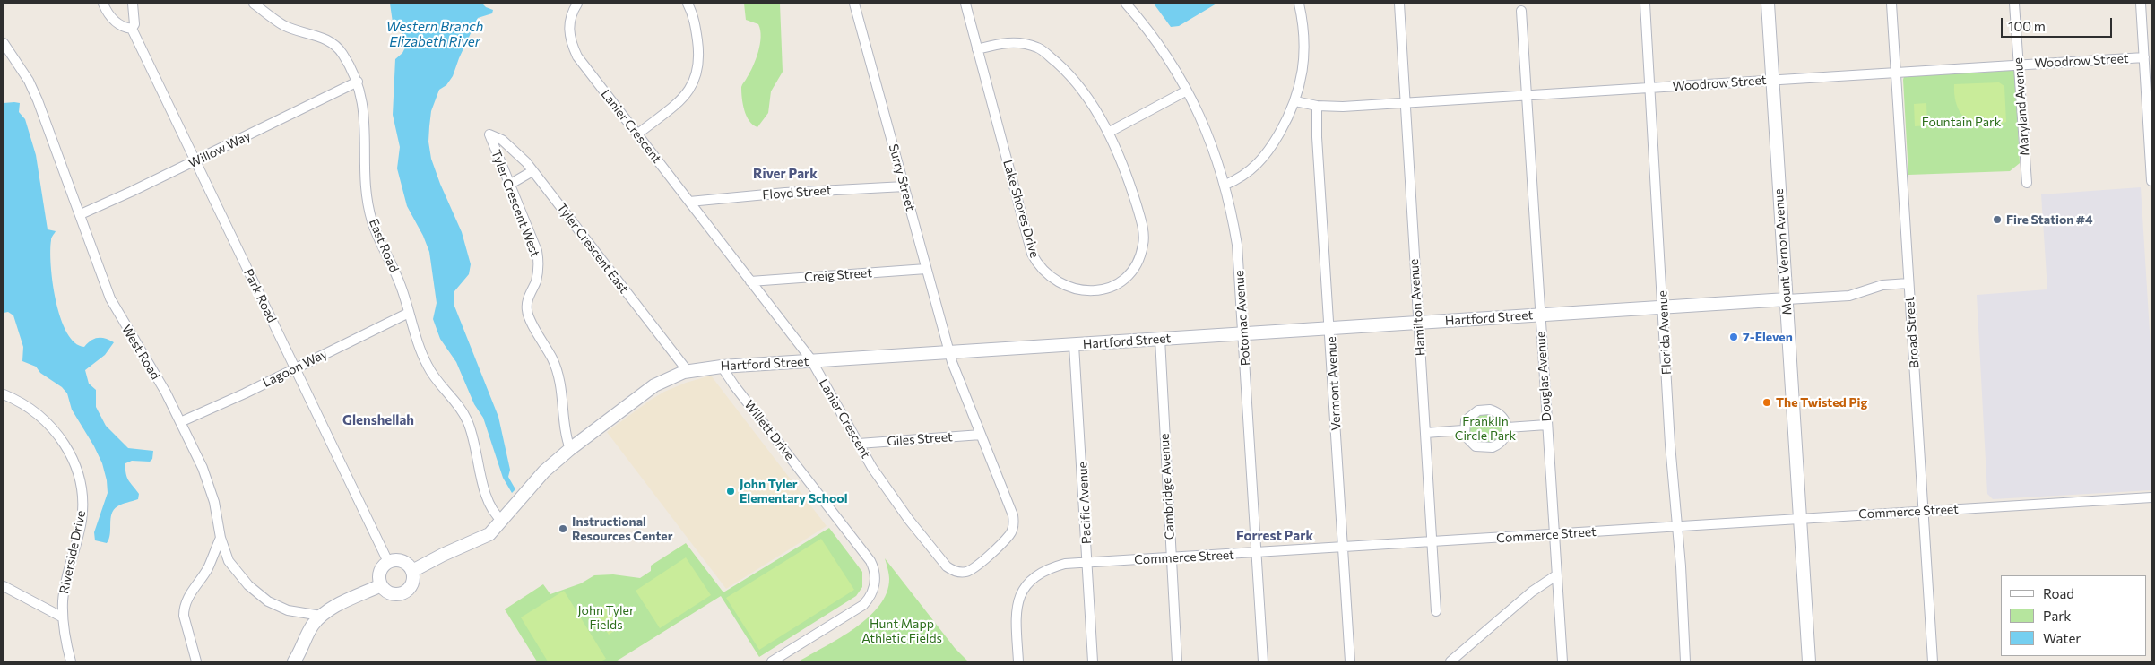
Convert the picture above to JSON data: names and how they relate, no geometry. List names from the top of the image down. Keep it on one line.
{"streets":{"street":["Woodrow Street","Maryland Avenue","Lanier Crescent","Willow Way","Surry Street","Floyd Street","Tyler Crescent West","Lake Shores Drive","East Road","Tyler Crescent East","Mount Vernon Avenue","Creig Street","Park Road","Hamilton Avenue","Potomac Avenue","Hartford Street","Florida Avenue","Broad Street","West Road","Lagoon Way","Douglas Avenue","Vermont Avenue","Willett Drive","Giles Street","Cambridge Avenue","Pacific Avenue","Commerce Street","Riverside Drive"]},"crossings":[["Woodrow Street","Maryland Avenue"],["Woodrow Street","Mount Vernon Avenue"],["Woodrow Street","Hamilton Avenue"],["Woodrow Street","Florida Avenue"],["Woodrow Street","Broad Street"],["Woodrow Street","Douglas Avenue"],["Woodrow Street","Vermont Avenue"],["Lanier Crescent","Surry Street"],["Lanier Crescent","Floyd Street"],["Lanier Crescent","Creig Street"],["Lanier Crescent","Hartford Street"],["Lanier Crescent","Giles Street"],["Willow Way","East Road"],["Willow Way","Park Road"],["Willow Way","West Road"],["Surry Street","Floyd Street"],["Surry Street","Creig Street"],["Surry Street","Hartford Street"],["Tyler Crescent West","Tyler Crescent East"],["Tyler Crescent West","Hartford Street"],["East Road","Hartford Street"],["East Road","Lagoon Way"],["Tyler Crescent East","Hartford Street"],["Mount Vernon Avenue","Hartford Street"],["Mount Vernon Avenue","Commerce Street"],["Park Road","Hartford Street"],["Park Road","Lagoon Way"],["Hamilton Avenue","Hartford Street"],["Hamilton Avenue","Commerce Street"],["Potomac Avenue","Hartford Street"],["Potomac Avenue","Commerce Street"],["Hartford Street","Florida Avenue"],["Hartford Street","Broad Street"],["Hartford Street","Douglas Avenue"],["Hartford Street","Vermont Avenue"],["Hartford Street","Willett Drive"],["Hartford Street","Cambridge Avenue"],["Hartford Street","Pacific Avenue"],["Florida Avenue","Commerce Street"],["Broad Street","Commerce Street"],["West Road","Lagoon Way"],["Douglas Avenue","Commerce Street"],["Vermont Avenue","Commerce Street"],["Cambridge Avenue","Commerce Street"],["Pacific Avenue","Commerce Street"]],"districts":["River Park","Glenshellah","Forrest Park"],"water":["Western Branch Elizabeth River"],"parks":["Fountain Park","Franklin Circle Park","John Tyler Fields","Hunt Mapp Athletic Fields"],"places":["Fire Station #4","7-Eleven","The Twisted Pig","John Tyler Elementary School","Instructional Resources Center"],"legend":["Road","Park","Water"],"scale_bar":"100 m"}
